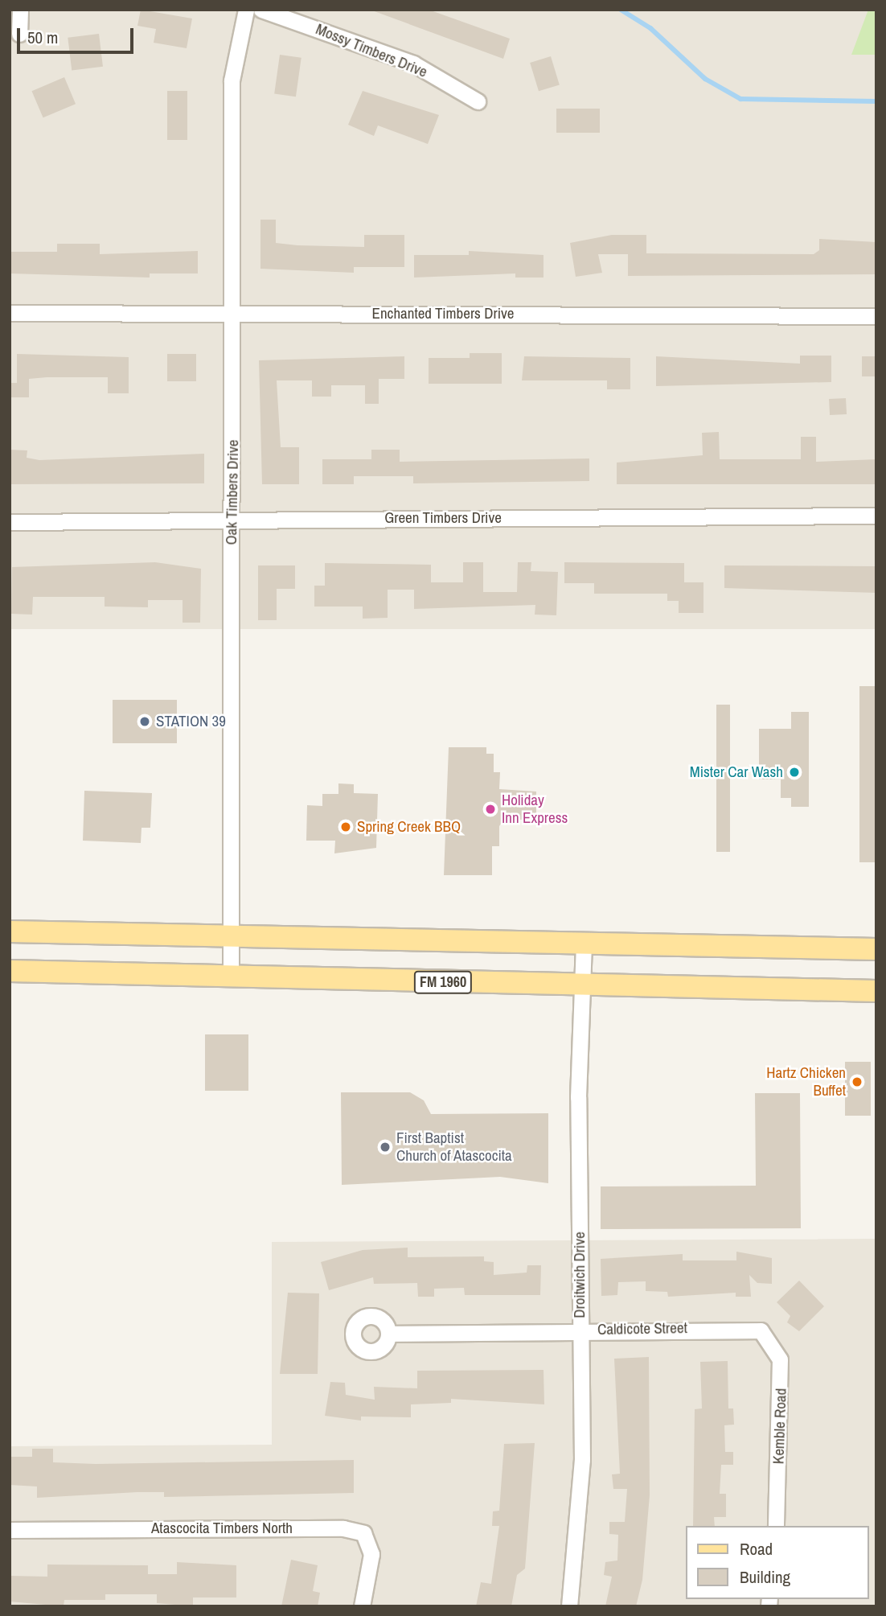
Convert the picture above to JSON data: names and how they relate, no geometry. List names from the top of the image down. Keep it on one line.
{"streets":{"main road":["FM 1960"],"street":["Mossy Timbers Drive","Enchanted Timbers Drive","Oak Timbers Drive","Green Timbers Drive","Droitwich Drive","Caldicote Street","Kemble Road","Atascocita Timbers North"]},"crossings":[["Enchanted Timbers Drive","Oak Timbers Drive"],["Oak Timbers Drive","Green Timbers Drive"],["Oak Timbers Drive","FM 1960"],["FM 1960","Droitwich Drive"],["Droitwich Drive","Caldicote Street"],["Caldicote Street","Kemble Road"]],"places":["STATION 39","Mister Car Wash","Holiday Inn Express","Spring Creek BBQ","Hartz Chicken Buffet","First Baptist Church of Atascocita"],"legend":["Road","Building"],"scale_bar":"50 m"}
